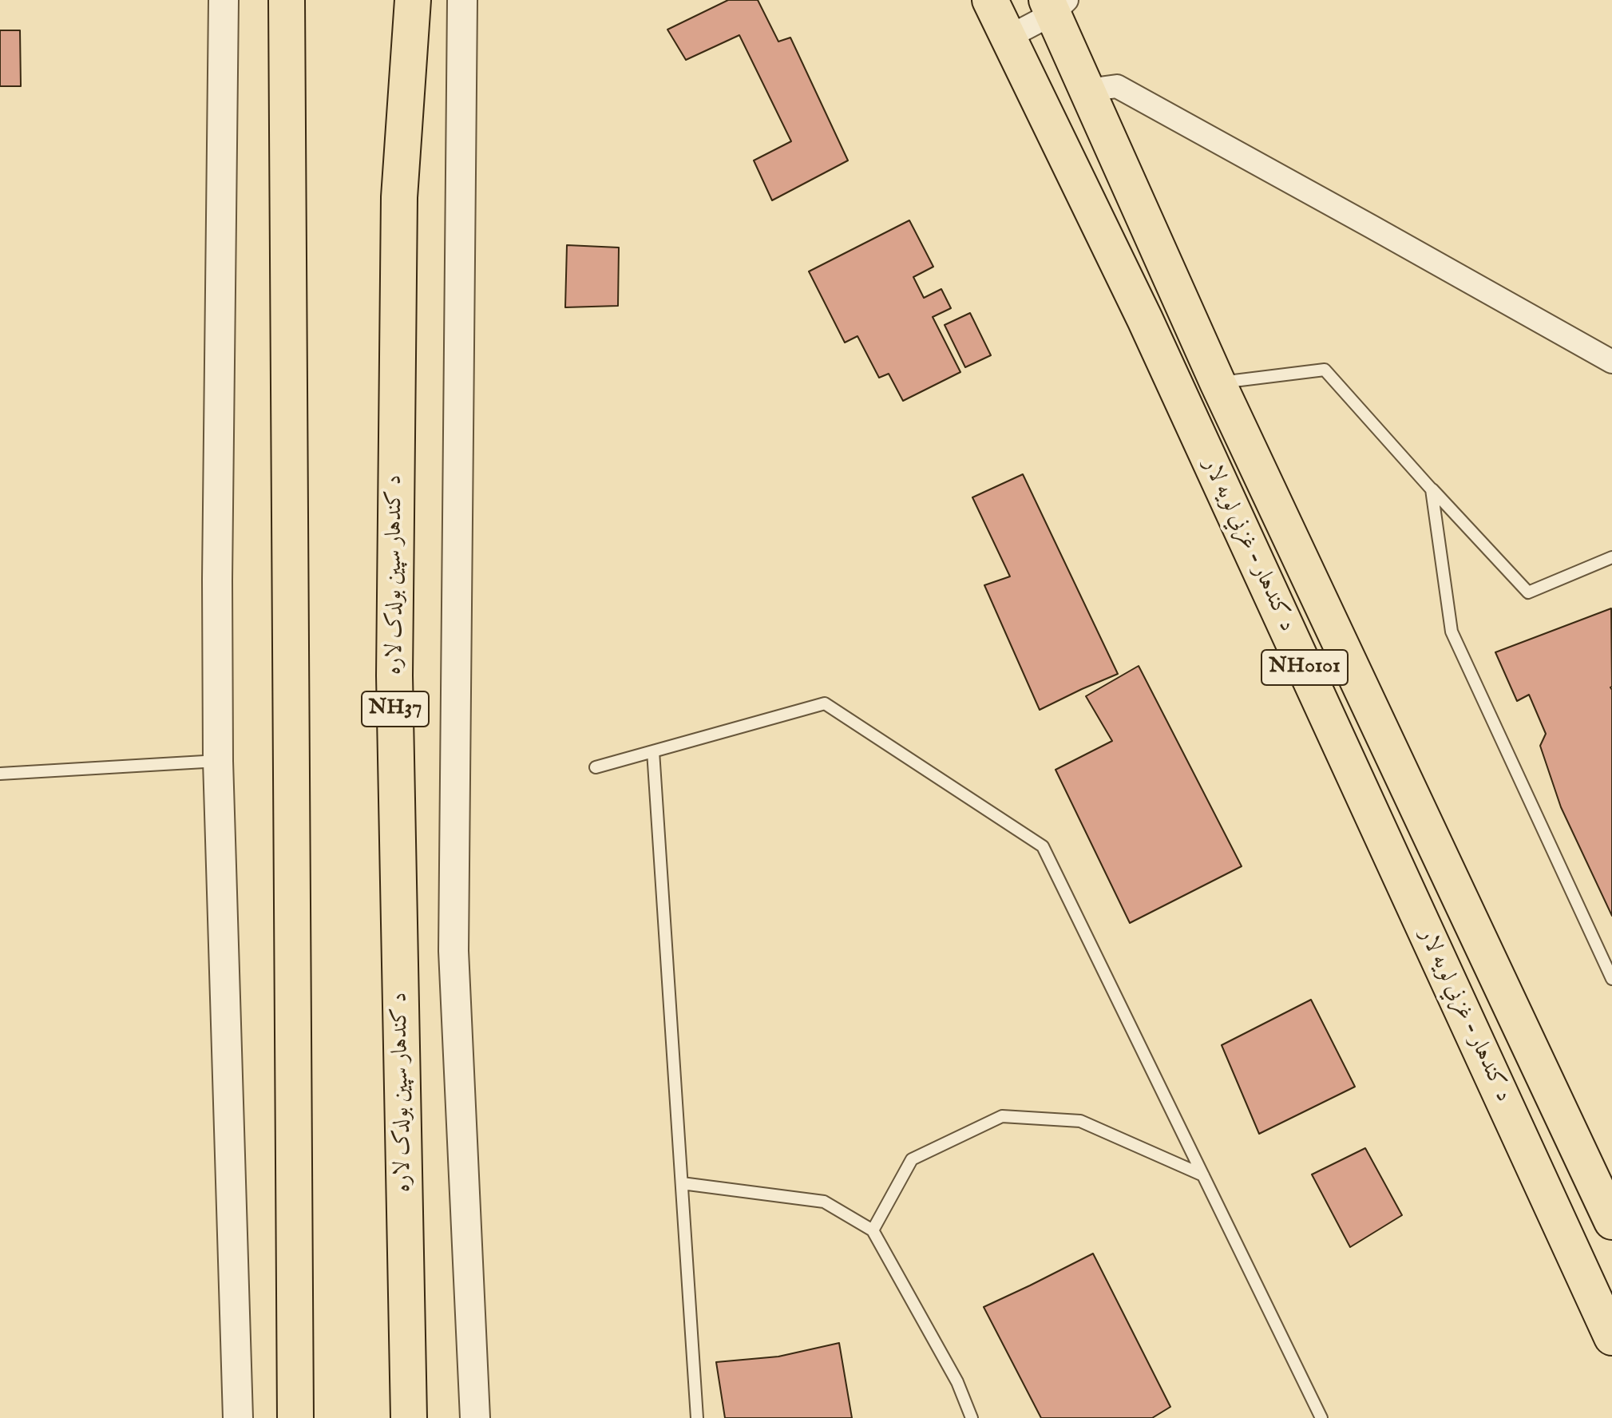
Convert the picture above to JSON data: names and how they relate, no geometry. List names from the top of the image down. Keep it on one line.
{"streets":{"highway":["د کندهار - غزني لويه لار","د کندهار سپین بولدک لاره","NH0101","NH37"]}}
